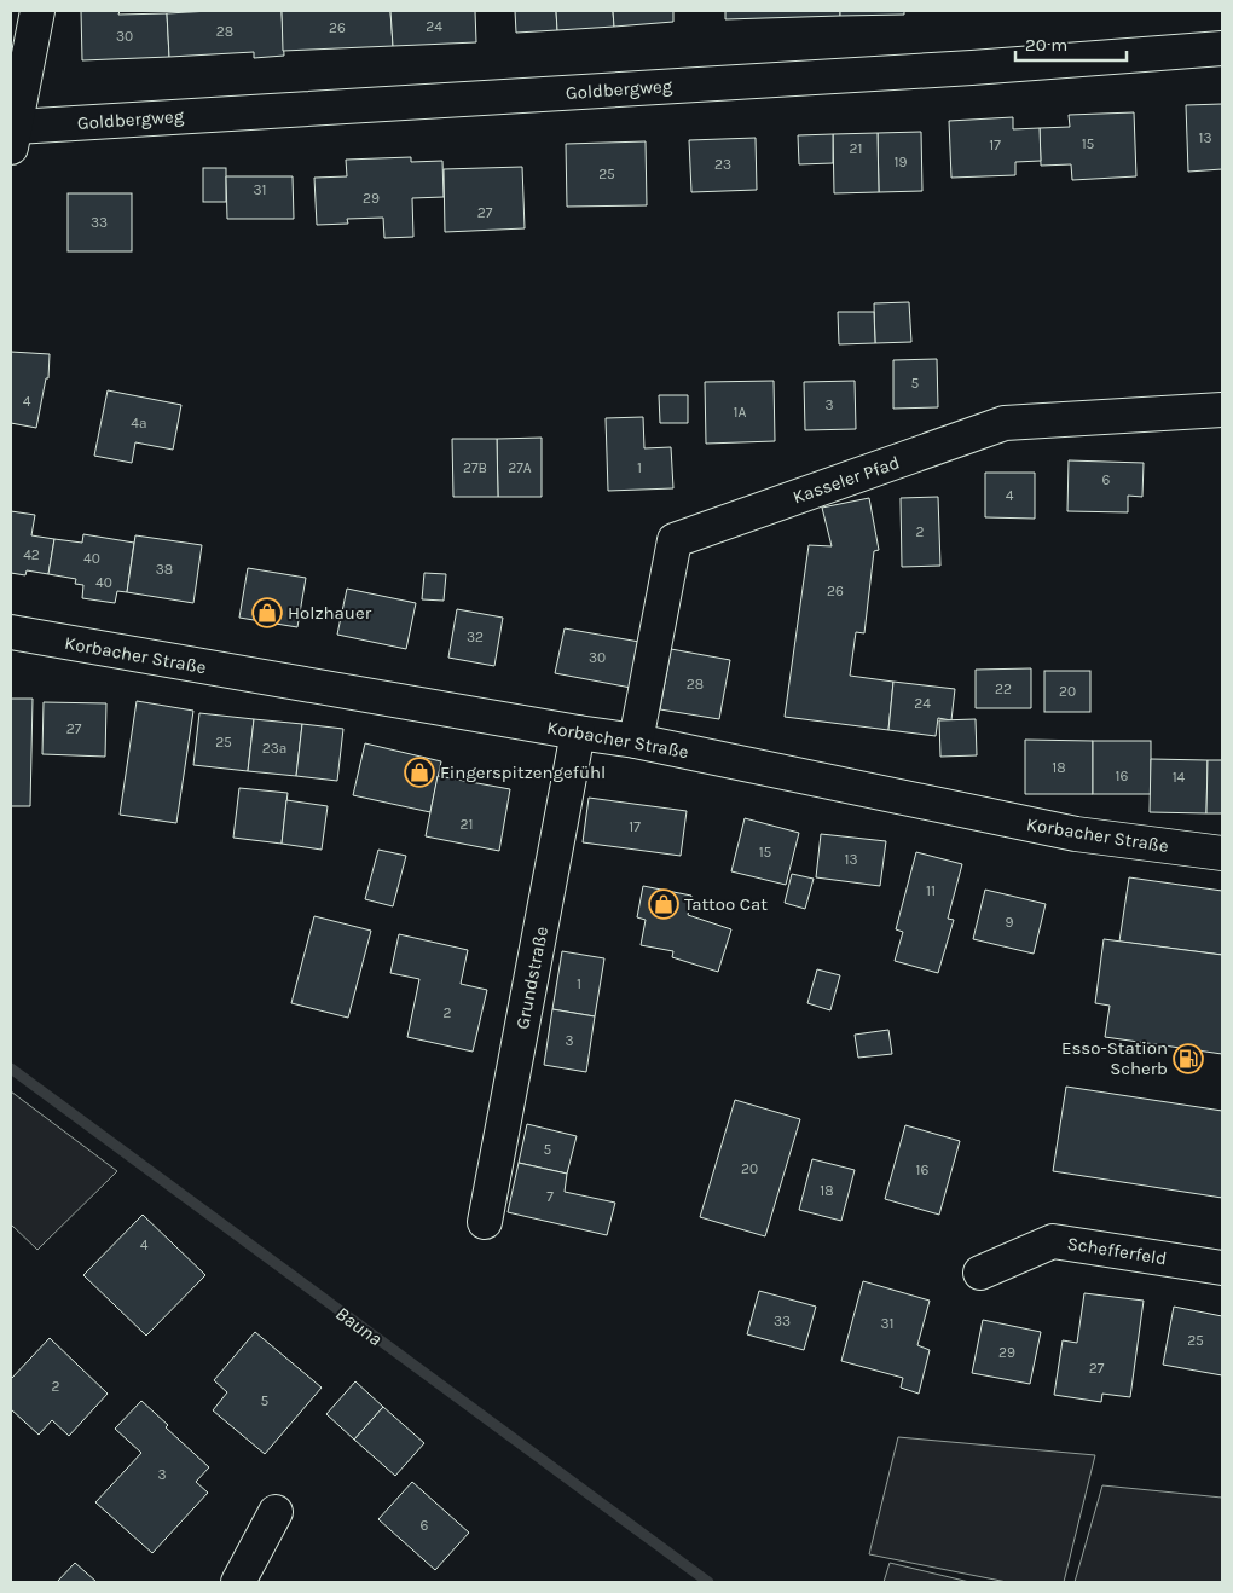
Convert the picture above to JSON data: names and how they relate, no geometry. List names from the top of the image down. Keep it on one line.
{"streets":{"street":["Goldbergweg","Kasseler Pfad","Korbacher Straße","Grundstraße","Schefferfeld"]},"crossings":[["Kasseler Pfad","Korbacher Straße"],["Korbacher Straße","Grundstraße"]],"water":["Bauna"],"places":{"shop":["Holzhauer","Fingerspitzengefühl","Tattoo Cat"],"fuel station":["Esso-Station Scherb"]},"house_numbers":["24","26","28","30","13","15","17","21","19","23","25","31","29","27","33","5","4","3","1A","4a","27B","27A","1","6","4","2","42","40","38","40","26","32","30","28","22","20","24","27","25","23a","18","16","14","21","17","15","13","11","9","1","2","3","5","20","16","18","7","4","33","31","25","29","27","2","5","3","6"],"scale_bar":"20 m"}
